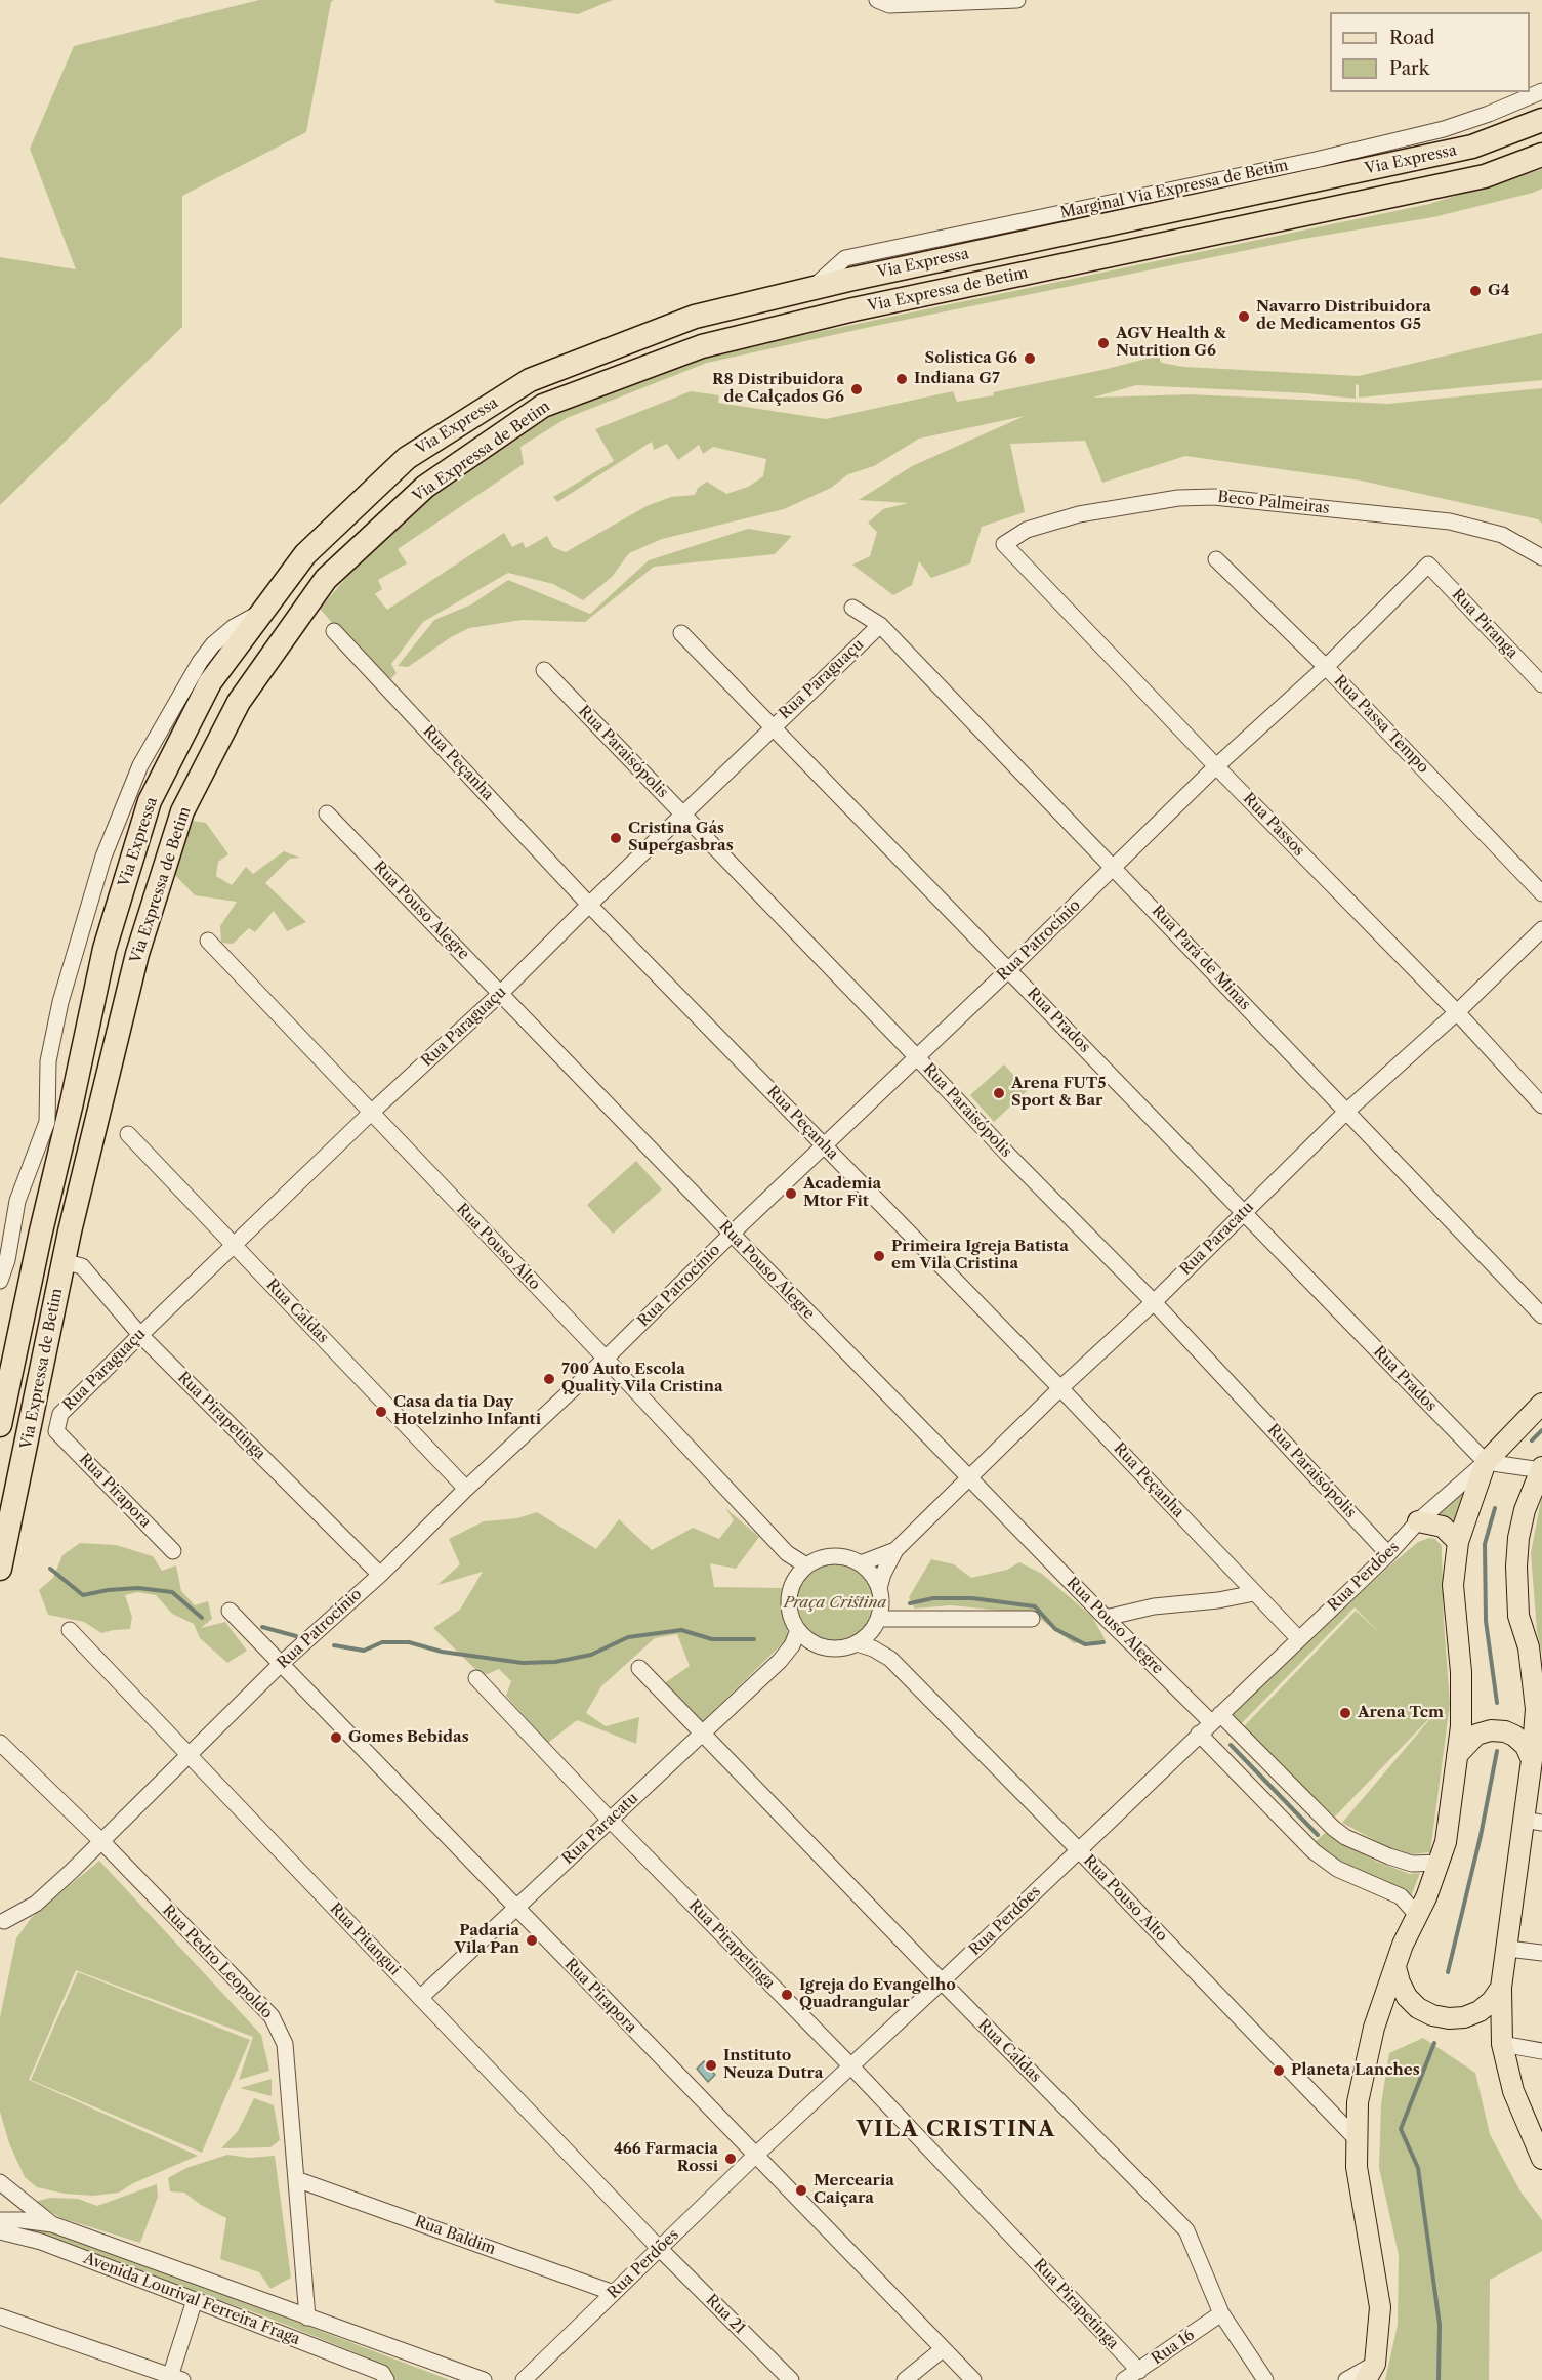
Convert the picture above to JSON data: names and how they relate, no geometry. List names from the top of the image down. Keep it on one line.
{"streets":{"highway":["Via Expressa","Via Expressa de Betim"],"street":["Marginal Via Expressa de Betim","Beco Palmeiras","Rua Piranga","Rua Paraguaçu","Rua Passa Tempo","Rua Paraisópolis","Rua Peçanha","Rua Passos","Rua Pouso Alegre","Rua Patrocínio","Rua Pará de Minas","Rua Prados","Rua Paracatu","Rua Pouso Alto","Rua Caldas","Rua Pirapetinga","Rua Pirapora","Rua Perdões","Rua Pitangui","Rua Pedro Leopoldo","Rua Baldim","Avenida Lourival Ferreira Fraga","Rua 21","Rua 16"]},"crossings":[["Via Expressa","Marginal Via Expressa de Betim"],["Via Expressa de Betim","Rua Pirapetinga"],["Beco Palmeiras","Rua Passos"],["Rua Piranga","Rua Patrocínio"],["Rua Paraguaçu","Rua Paraisópolis"],["Rua Paraguaçu","Rua Peçanha"],["Rua Paraguaçu","Rua Pouso Alegre"],["Rua Paraguaçu","Rua Pará de Minas"],["Rua Paraguaçu","Rua Prados"],["Rua Paraguaçu","Rua Pouso Alto"],["Rua Paraguaçu","Rua Caldas"],["Rua Paraguaçu","Rua Pirapetinga"],["Rua Paraguaçu","Rua Pirapora"],["Rua Passa Tempo","Rua Patrocínio"],["Rua Paraisópolis","Rua Patrocínio"],["Rua Paraisópolis","Rua Paracatu"],["Rua Paraisópolis","Rua Perdões"],["Rua Peçanha","Rua Patrocínio"],["Rua Peçanha","Rua Paracatu"],["Rua Peçanha","Rua Perdões"],["Rua Passos","Rua Patrocínio"],["Rua Passos","Rua Paracatu"],["Rua Pouso Alegre","Rua Patrocínio"],["Rua Pouso Alegre","Rua Paracatu"],["Rua Pouso Alegre","Rua Perdões"],["Rua Patrocínio","Rua Pará de Minas"],["Rua Patrocínio","Rua Prados"],["Rua Patrocínio","Rua Pouso Alto"],["Rua Patrocínio","Rua Caldas"],["Rua Patrocínio","Rua Pirapetinga"],["Rua Patrocínio","Rua Pirapora"],["Rua Patrocínio","Rua Pitangui"],["Rua Patrocínio","Rua Pedro Leopoldo"],["Rua Pará de Minas","Rua Paracatu"],["Rua Prados","Rua Paracatu"],["Rua Prados","Rua Perdões"],["Rua Paracatu","Rua Pouso Alto"],["Rua Paracatu","Rua Caldas"],["Rua Paracatu","Rua Pirapetinga"],["Rua Paracatu","Rua Pirapora"],["Rua Paracatu","Rua Pitangui"],["Rua Pouso Alto","Rua Perdões"],["Rua Caldas","Rua Perdões"],["Rua Caldas","Rua 16"],["Rua Pirapetinga","Rua Perdões"],["Rua Pirapetinga","Rua 16"],["Rua Pirapora","Rua Perdões"],["Rua Perdões","Rua Pitangui"],["Rua Perdões","Rua Baldim"],["Rua Perdões","Rua 21"],["Rua Pitangui","Rua 21"],["Rua Pedro Leopoldo","Rua Baldim"],["Rua Pedro Leopoldo","Avenida Lourival Ferreira Fraga"]],"districts":["VILA CRISTINA"],"parks":["Praça Cristina"],"places":["G4","Navarro Distribuidora de Medicamentos G5","AGV Health & Nutrition G6","Solistica G6","Indiana G7","R8 Distribuidora de Calçados G6","Cristina Gás Supergasbras","Arena FUT5 Sport & Bar","Academia Mtor Fit","Primeira Igreja Batista em Vila Cristina","700 Auto Escola Quality Vila Cristina","Casa da tia Day Hotelzinho Infanti","Arena Tcm","Gomes Bebidas","Padaria Vila Pan","Igreja do Evangelho Quadrangular","Instituto Neuza Dutra","Planeta Lanches","466 Farmacia Rossi","Mercearia Caiçara"],"legend":["Road","Park"]}
